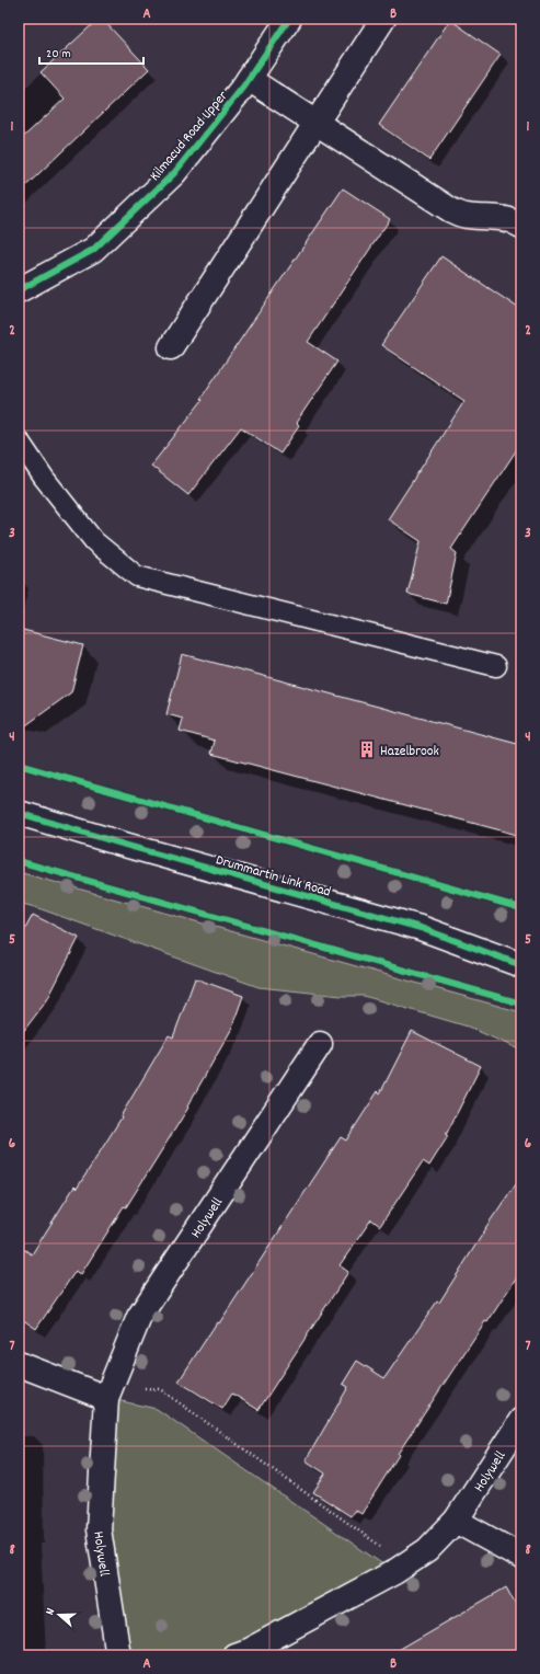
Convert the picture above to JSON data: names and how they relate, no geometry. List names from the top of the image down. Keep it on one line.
{"streets":{"street":["Kilmacud Road Upper","Drummartin Link Road","Holywell"]},"places":{"building":["Hazelbrook"]},"scale_bar":"20 m","north":"left","grid":{"columns":["A","B"],"rows":["1","2","3","4","5","6","7","8"]}}
